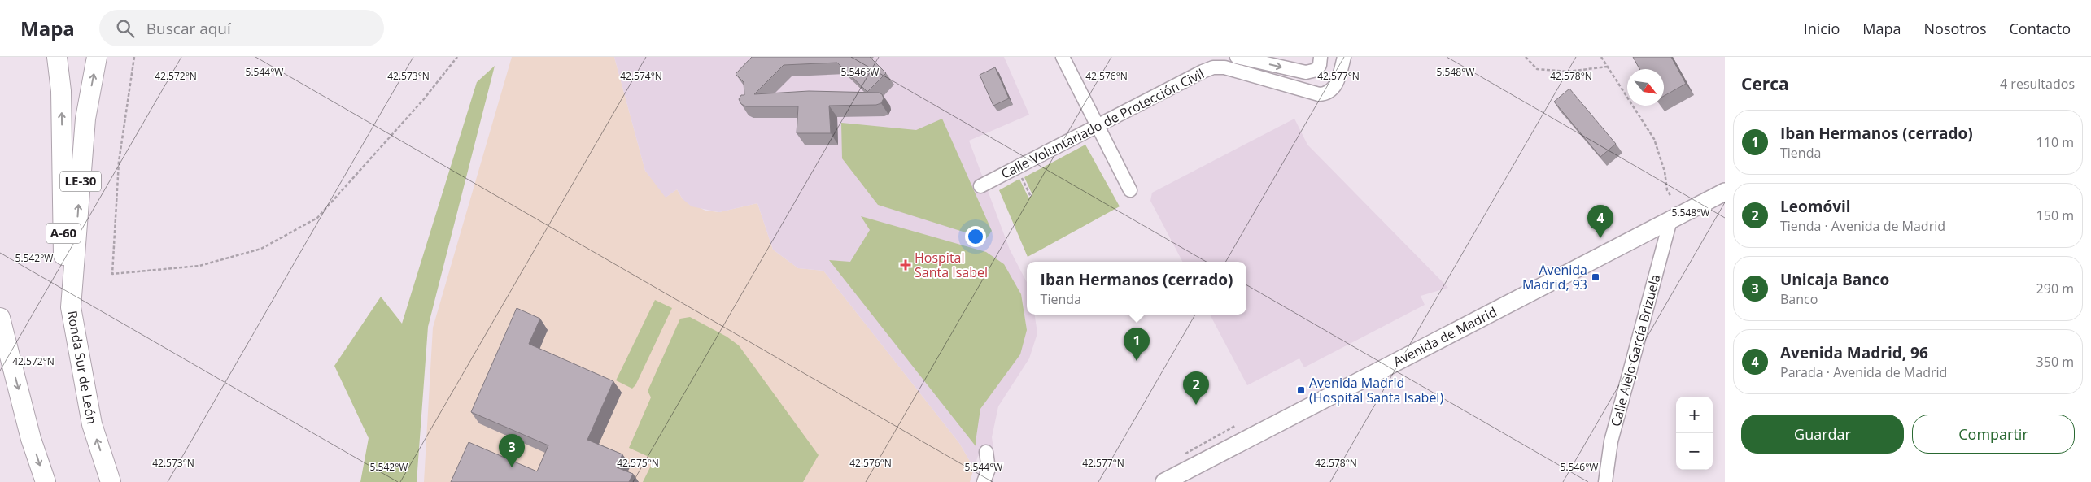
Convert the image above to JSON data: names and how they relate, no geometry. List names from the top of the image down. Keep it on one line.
{"streets":{"highway":["LE-30","A-60","Ronda Sur de León"],"main road":["Avenida de Madrid"],"street":["Calle Voluntariado de Protección Civil","Calle Alejo García Brizuela"]},"crossings":[["A-60","Ronda Sur de León"],["Avenida de Madrid","Calle Alejo García Brizuela"]],"places":{"health":["Hospital Santa Isabel"],"transit":["Avenida Madrid, 93","Avenida Madrid (Hospital Santa Isabel)"]},"north":"bottom right","page":{"header":"Mapa","search":"Buscar aquí","nav":["Inicio","Mapa","Nosotros","Contacto"],"heading":["Cerca","4 resultados"],"list":[{"mark":"1","name":"Iban Hermanos (cerrado)","note":"Tienda","value":"110 m"},{"mark":"2","name":"Leomóvil","note":"Tienda · Avenida de Madrid","value":"150 m"},{"mark":"3","name":"Unicaja Banco","note":"Banco","value":"290 m"},{"mark":"4","name":"Avenida Madrid, 96","note":"Parada · Avenida de Madrid","value":"350 m"}],"pins":["4","1","2","3"],"popup":["Iban Hermanos (cerrado)","Tienda"],"map_buttons":["+","−"],"buttons":["Guardar","Compartir"]},"coordinates":["5.548°W","5.544°W","5.546°W","42.572°N","42.573°N","42.574°N","42.576°N","42.577°N","42.578°N","5.542°W","42.575°N"]}
